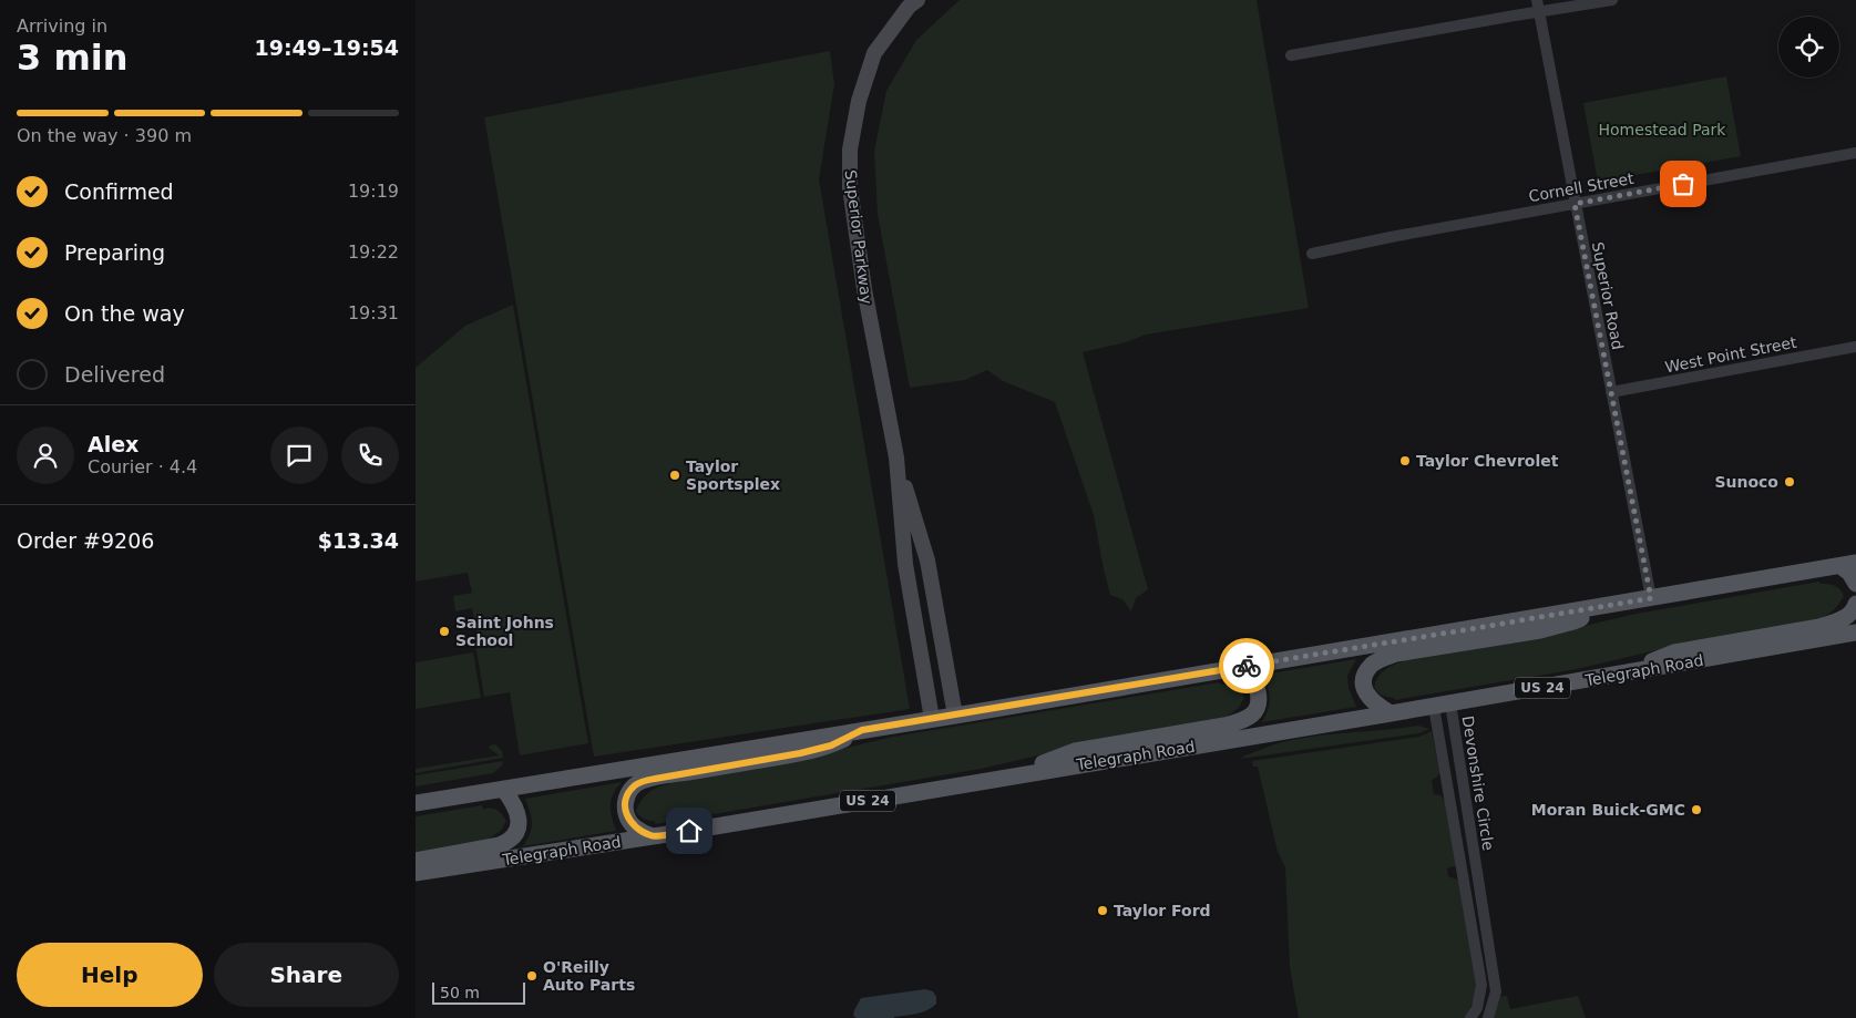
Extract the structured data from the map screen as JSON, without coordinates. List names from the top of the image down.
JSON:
{
  "streets": {
    "main road": ["Superior Parkway", "Telegraph Road", "US 24"],
    "street": [
      "Cornell Street",
      "Superior Road",
      "West Point Street",
      "Devonshire Circle"
    ]
  },
  "crossings": [
    ["Cornell Street", "Superior Road"],
    ["Superior Road", "West Point Street"],
    ["Telegraph Road", "Devonshire Circle"]
  ],
  "parks": ["Homestead Park"],
  "places": [
    "Taylor Chevrolet",
    "Taylor Sportsplex",
    "Sunoco",
    "Saint Johns School",
    "Moran Buick-GMC",
    "Taylor Ford",
    "O'Reilly Auto Parts"
  ],
  "scale_bar": "50 m",
  "page": {
    "heading": ["3 min", "Arriving in", "19:49–19:54"],
    "panel": [
      "Alex",
      "Courier · 4.4",
      "Order #9206",
      "$13.34"
    ],
    "bar": "On the way · 390 m",
    "list": [
      ["Confirmed", "19:19"],
      ["Preparing", "19:22"],
      ["On the way", "19:31"],
      "Delivered"
    ],
    "buttons": ["Help", "Share"],
    "scale": "50 m"
  }
}
